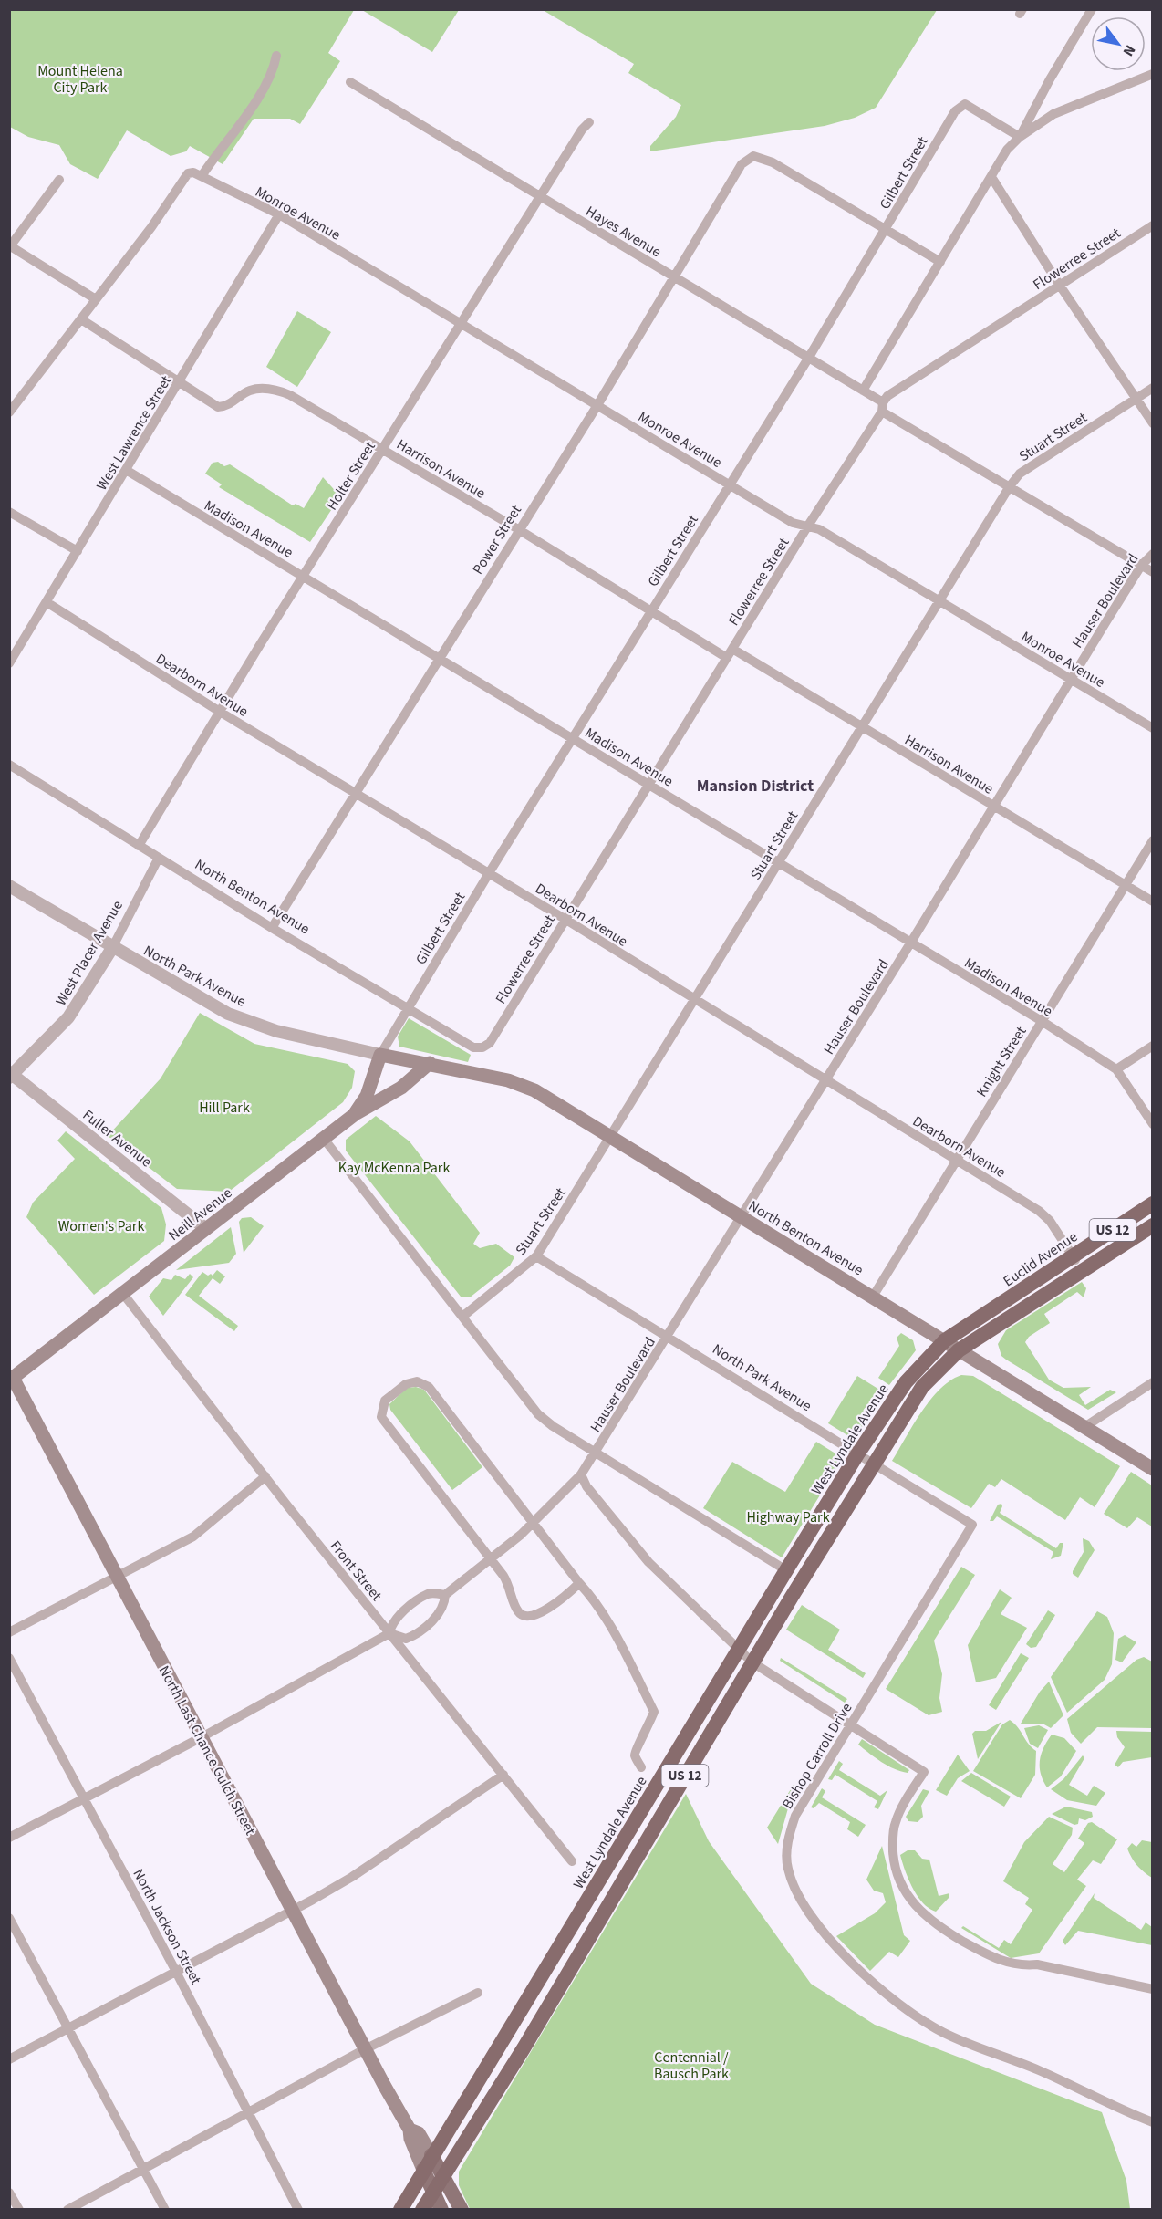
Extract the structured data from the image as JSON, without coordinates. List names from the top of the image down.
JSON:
{
  "streets": {
    "highway": ["US 12", "Euclid Avenue", "West Lyndale Avenue"],
    "main road": [
      "North Benton Avenue",
      "North Park Avenue",
      "Neill Avenue",
      "North Last Chance Gulch Street"
    ],
    "street": [
      "Gilbert Street",
      "Monroe Avenue",
      "Hayes Avenue",
      "Flowerree Street",
      "West Lawrence Street",
      "Stuart Street",
      "Harrison Avenue",
      "Holter Street",
      "Madison Avenue",
      "Power Street",
      "Hauser Boulevard",
      "Dearborn Avenue",
      "West Placer Avenue",
      "Knight Street",
      "Fuller Avenue",
      "Front Street",
      "Bishop Carroll Drive",
      "North Jackson Street"
    ]
  },
  "crossings": [
    ["Gilbert Street", "Monroe Avenue"],
    ["Gilbert Street", "Hayes Avenue"],
    ["Gilbert Street", "Harrison Avenue"],
    ["Gilbert Street", "Madison Avenue"],
    ["Gilbert Street", "Power Street"],
    ["Gilbert Street", "Dearborn Avenue"],
    ["Gilbert Street", "North Benton Avenue"],
    ["Monroe Avenue", "Flowerree Street"],
    ["Monroe Avenue", "West Lawrence Street"],
    ["Monroe Avenue", "Stuart Street"],
    ["Monroe Avenue", "Holter Street"],
    ["Monroe Avenue", "Power Street"],
    ["Monroe Avenue", "Hauser Boulevard"],
    ["Hayes Avenue", "Flowerree Street"],
    ["Hayes Avenue", "Stuart Street"],
    ["Hayes Avenue", "Holter Street"],
    ["Hayes Avenue", "Power Street"],
    ["Hayes Avenue", "Hauser Boulevard"],
    ["Flowerree Street", "Harrison Avenue"],
    ["Flowerree Street", "Madison Avenue"],
    ["Flowerree Street", "Dearborn Avenue"],
    ["Flowerree Street", "North Benton Avenue"],
    ["West Lawrence Street", "Harrison Avenue"],
    ["West Lawrence Street", "Madison Avenue"],
    ["West Lawrence Street", "Dearborn Avenue"],
    ["Stuart Street", "Harrison Avenue"],
    ["Stuart Street", "Madison Avenue"],
    ["Stuart Street", "Dearborn Avenue"],
    ["Stuart Street", "North Benton Avenue"],
    ["Stuart Street", "North Park Avenue"],
    ["Harrison Avenue", "Holter Street"],
    ["Harrison Avenue", "Power Street"],
    ["Harrison Avenue", "Hauser Boulevard"],
    ["Harrison Avenue", "Knight Street"],
    ["Holter Street", "Madison Avenue"],
    ["Holter Street", "Dearborn Avenue"],
    ["Holter Street", "North Benton Avenue"],
    ["Madison Avenue", "Power Street"],
    ["Madison Avenue", "Hauser Boulevard"],
    ["Madison Avenue", "Knight Street"],
    ["Power Street", "Dearborn Avenue"],
    ["Power Street", "North Benton Avenue"],
    ["Hauser Boulevard", "Dearborn Avenue"],
    ["Hauser Boulevard", "North Benton Avenue"],
    ["Hauser Boulevard", "North Park Avenue"],
    ["Dearborn Avenue", "Knight Street"],
    ["Dearborn Avenue", "US 12"],
    ["Dearborn Avenue", "Euclid Avenue"],
    ["North Benton Avenue", "West Placer Avenue"],
    ["North Benton Avenue", "North Park Avenue"],
    ["North Benton Avenue", "Knight Street"],
    ["North Benton Avenue", "US 12"],
    ["North Benton Avenue", "Euclid Avenue"],
    ["North Benton Avenue", "West Lyndale Avenue"],
    ["West Placer Avenue", "North Park Avenue"],
    ["West Placer Avenue", "Fuller Avenue"],
    ["North Park Avenue", "Neill Avenue"],
    ["North Park Avenue", "US 12"],
    ["North Park Avenue", "West Lyndale Avenue"],
    ["North Park Avenue", "Bishop Carroll Drive"],
    ["Fuller Avenue", "Neill Avenue"],
    ["Neill Avenue", "Front Street"],
    ["Neill Avenue", "North Last Chance Gulch Street"],
    ["US 12", "North Last Chance Gulch Street"],
    ["Euclid Avenue", "West Lyndale Avenue"],
    ["West Lyndale Avenue", "North Last Chance Gulch Street"]
  ],
  "districts": ["Mansion District"],
  "parks": [
    "Mount Helena City Park",
    "Hill Park",
    "Kay McKenna Park",
    "Women's Park",
    "Highway Park",
    "Centennial / Bausch Park"
  ],
  "north": "bottom right"
}
